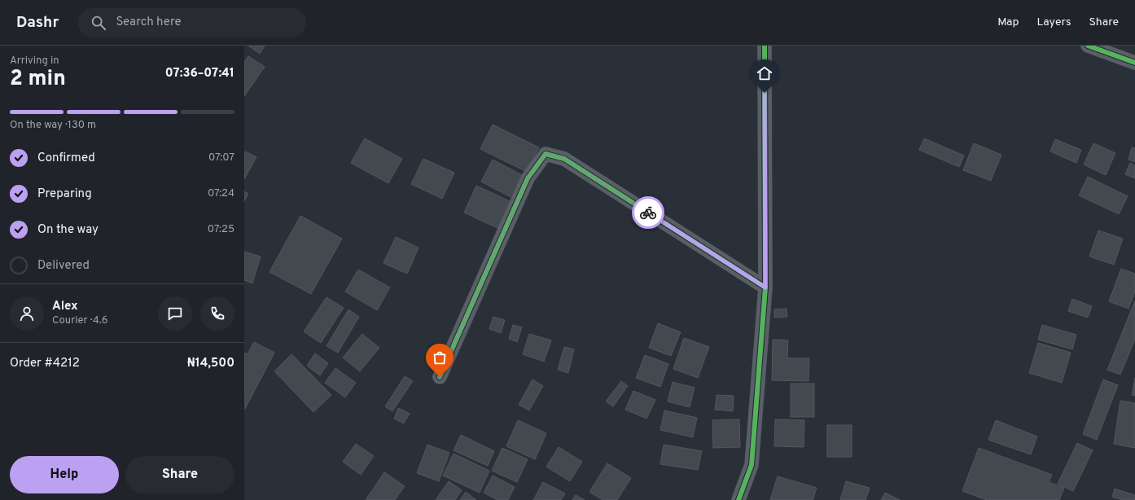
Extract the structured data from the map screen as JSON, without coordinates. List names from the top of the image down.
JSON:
{
  "page": {
    "header": "Dashr",
    "search": "Search here",
    "nav": ["Map", "Layers", "Share"],
    "heading": ["2 min", "Arriving in", "07:36–07:41"],
    "panel": [
      "Alex",
      "Courier · 4.6",
      "Order #4212",
      "₦14,500"
    ],
    "bar": "On the way · 130 m",
    "list": [
      ["Confirmed", "07:07"],
      ["Preparing", "07:24"],
      ["On the way", "07:25"],
      "Delivered"
    ],
    "buttons": ["Help", "Share"]
  }
}
